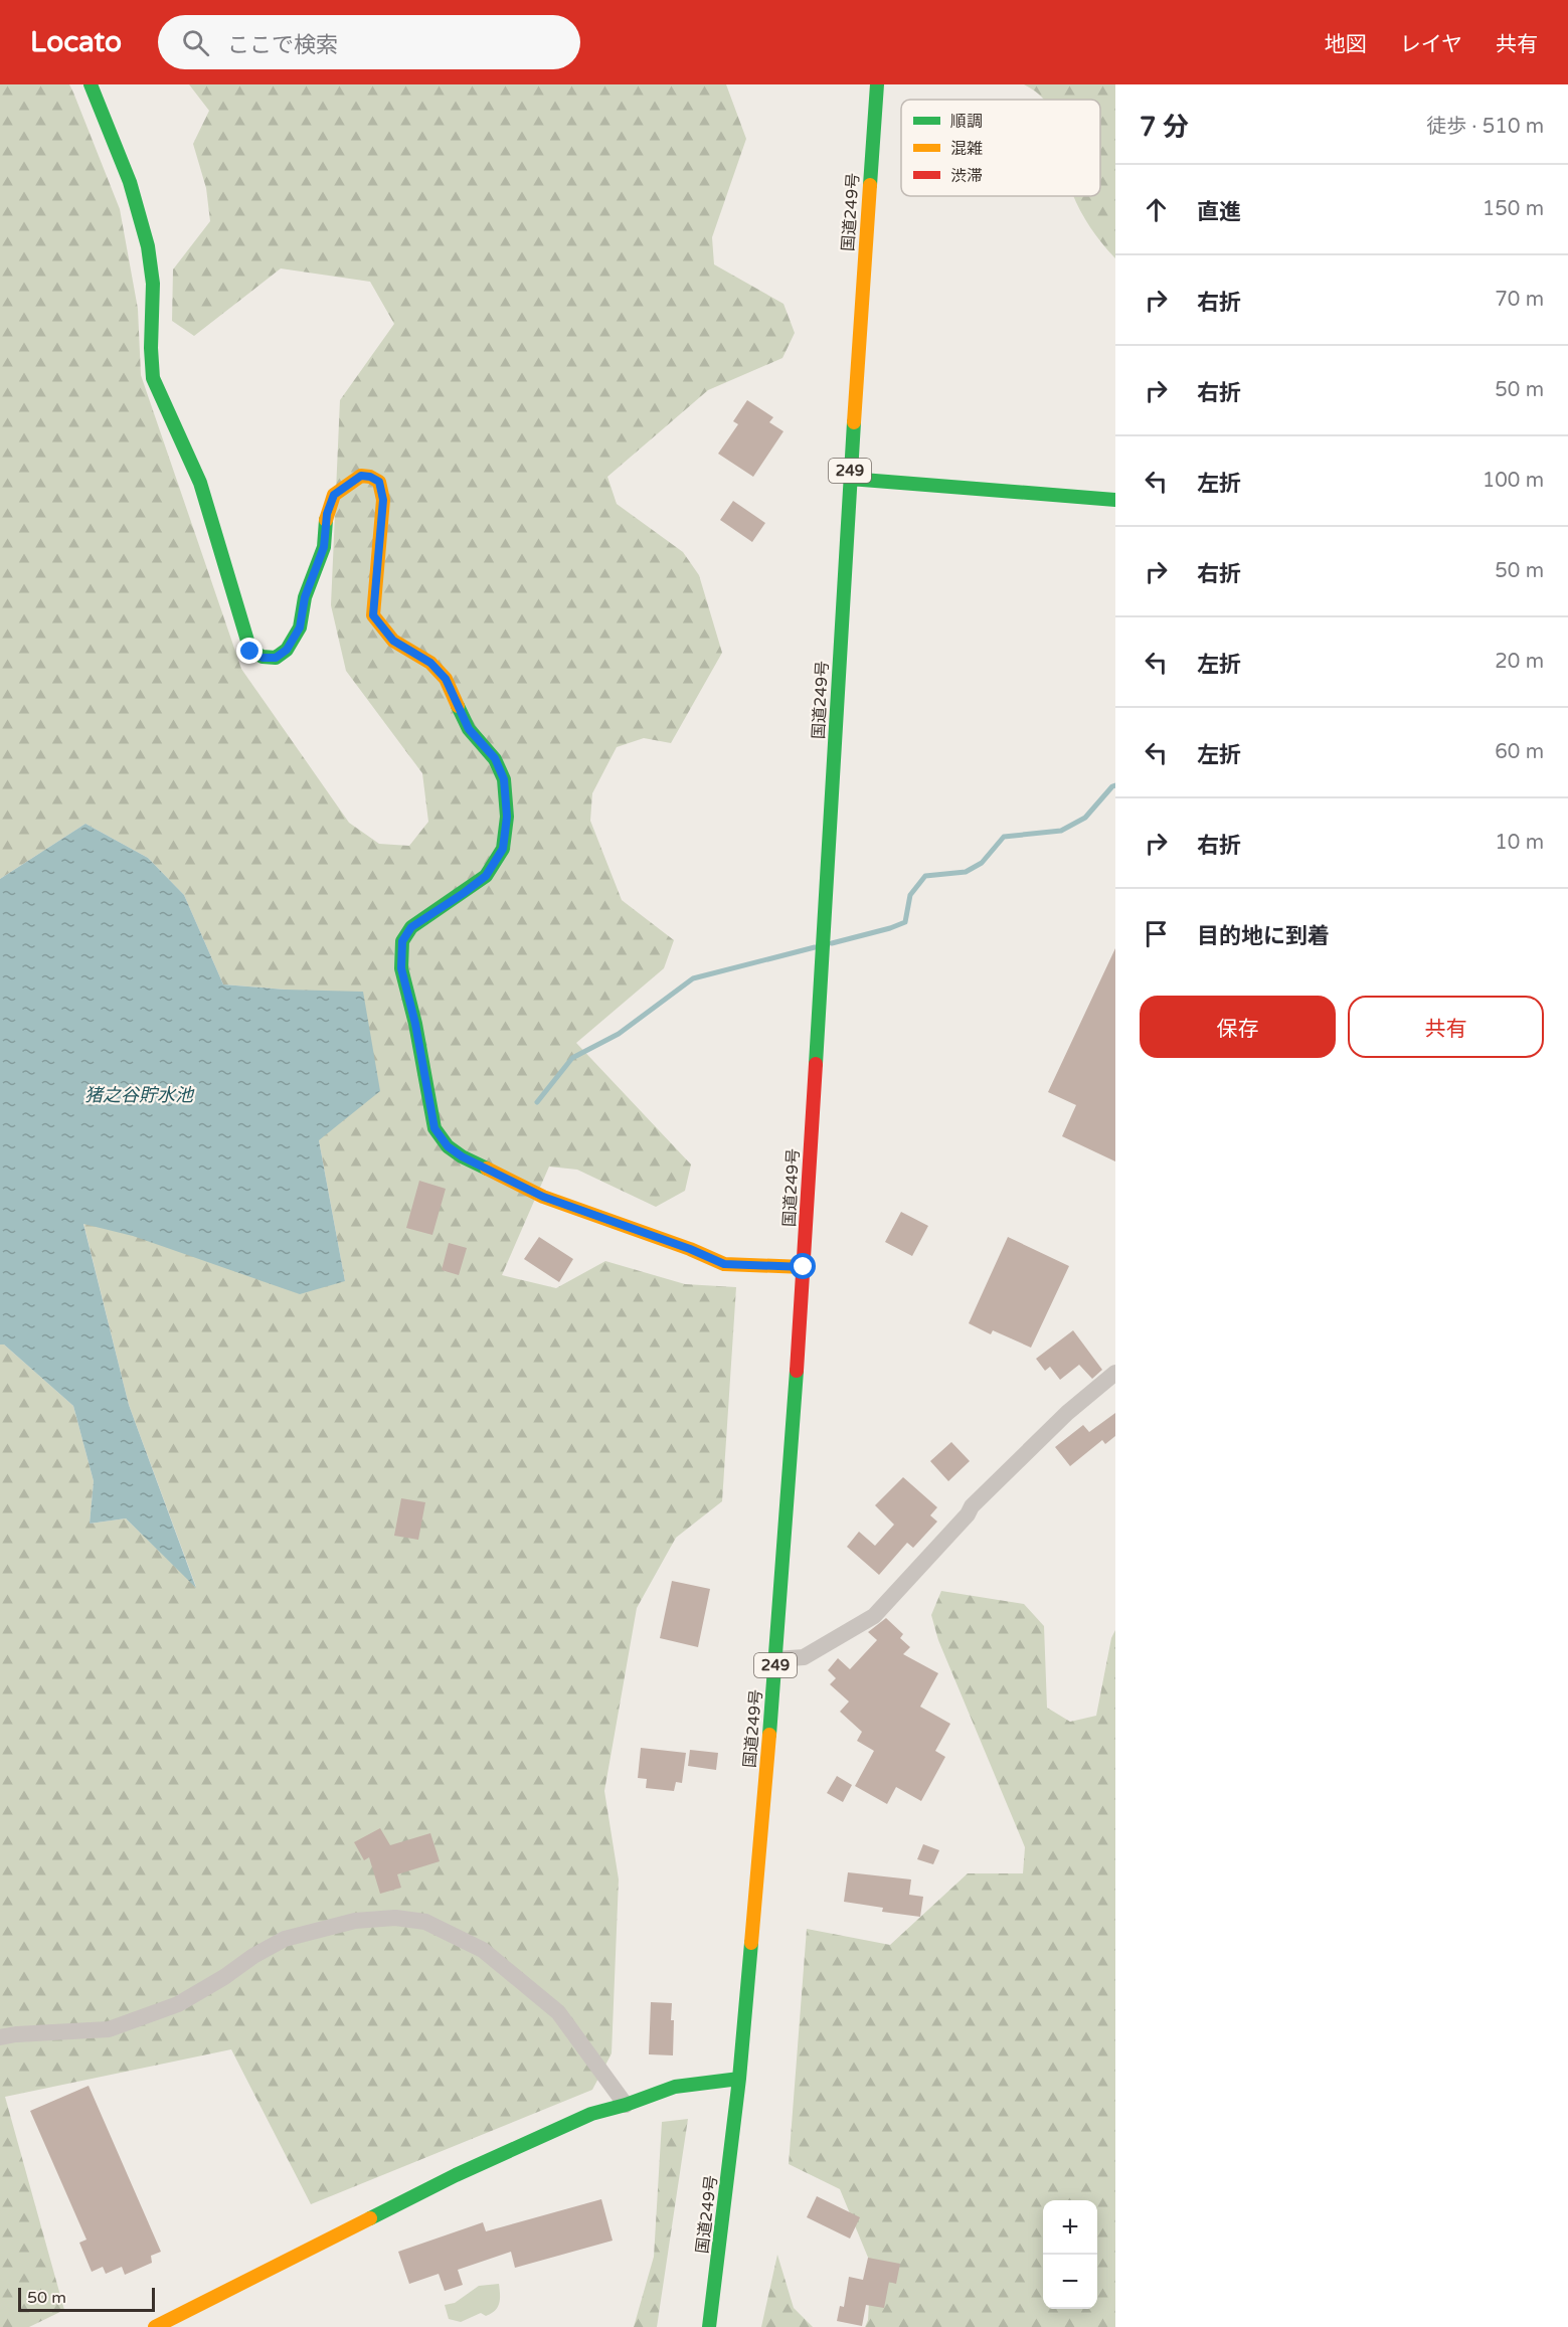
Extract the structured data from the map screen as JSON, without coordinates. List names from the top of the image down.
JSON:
{
  "streets": {
    "main road": ["国道249号", "249"]
  },
  "water": ["猪之谷貯水池"],
  "legend": ["順調", "混雑", "渋滞"],
  "scale_bar": "50 m",
  "page": {
    "header": "Locato",
    "search": "ここで検索",
    "nav": ["地図", "レイヤ", "共有"],
    "heading": ["7 分", "徒歩 · 510 m"],
    "list": [
      ["直進", "150 m"],
      ["右折", "70 m"],
      ["右折", "50 m"],
      ["左折", "100 m"],
      ["右折", "50 m"],
      ["左折", "20 m"],
      ["左折", "60 m"],
      ["右折", "10 m"],
      "目的地に到着"
    ],
    "buttons": ["保存", "共有"],
    "map_buttons": ["+", "−"],
    "scale": "50 m"
  }
}
